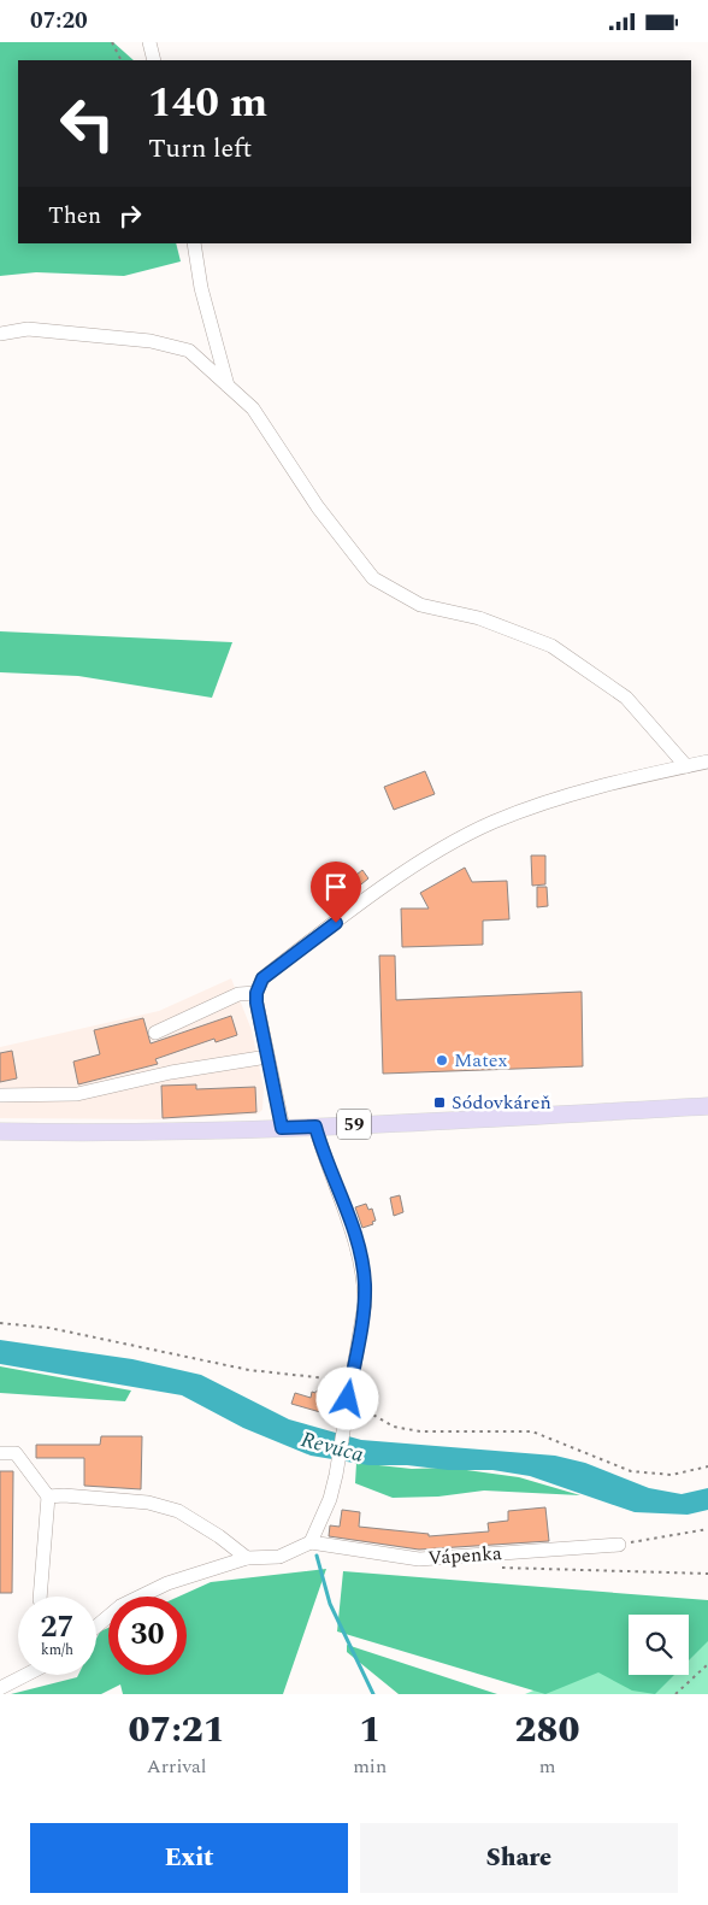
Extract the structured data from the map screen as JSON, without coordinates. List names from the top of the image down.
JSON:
{
  "streets": {
    "main road": ["59"],
    "street": ["Vápenka"]
  },
  "water": ["Revúca"],
  "places": {
    "other": ["Matex"],
    "transit": ["Sódovkáreň"]
  },
  "page": {
    "status": "07:20",
    "turn": ["140 m", "Turn left"],
    "then": "Then",
    "speed": "27 km/h",
    "limit": "30",
    "eta": [
      "07:21",
      "Arrival",
      "1",
      "min",
      "280",
      "m"
    ],
    "buttons": ["Exit", "Share"]
  }
}
